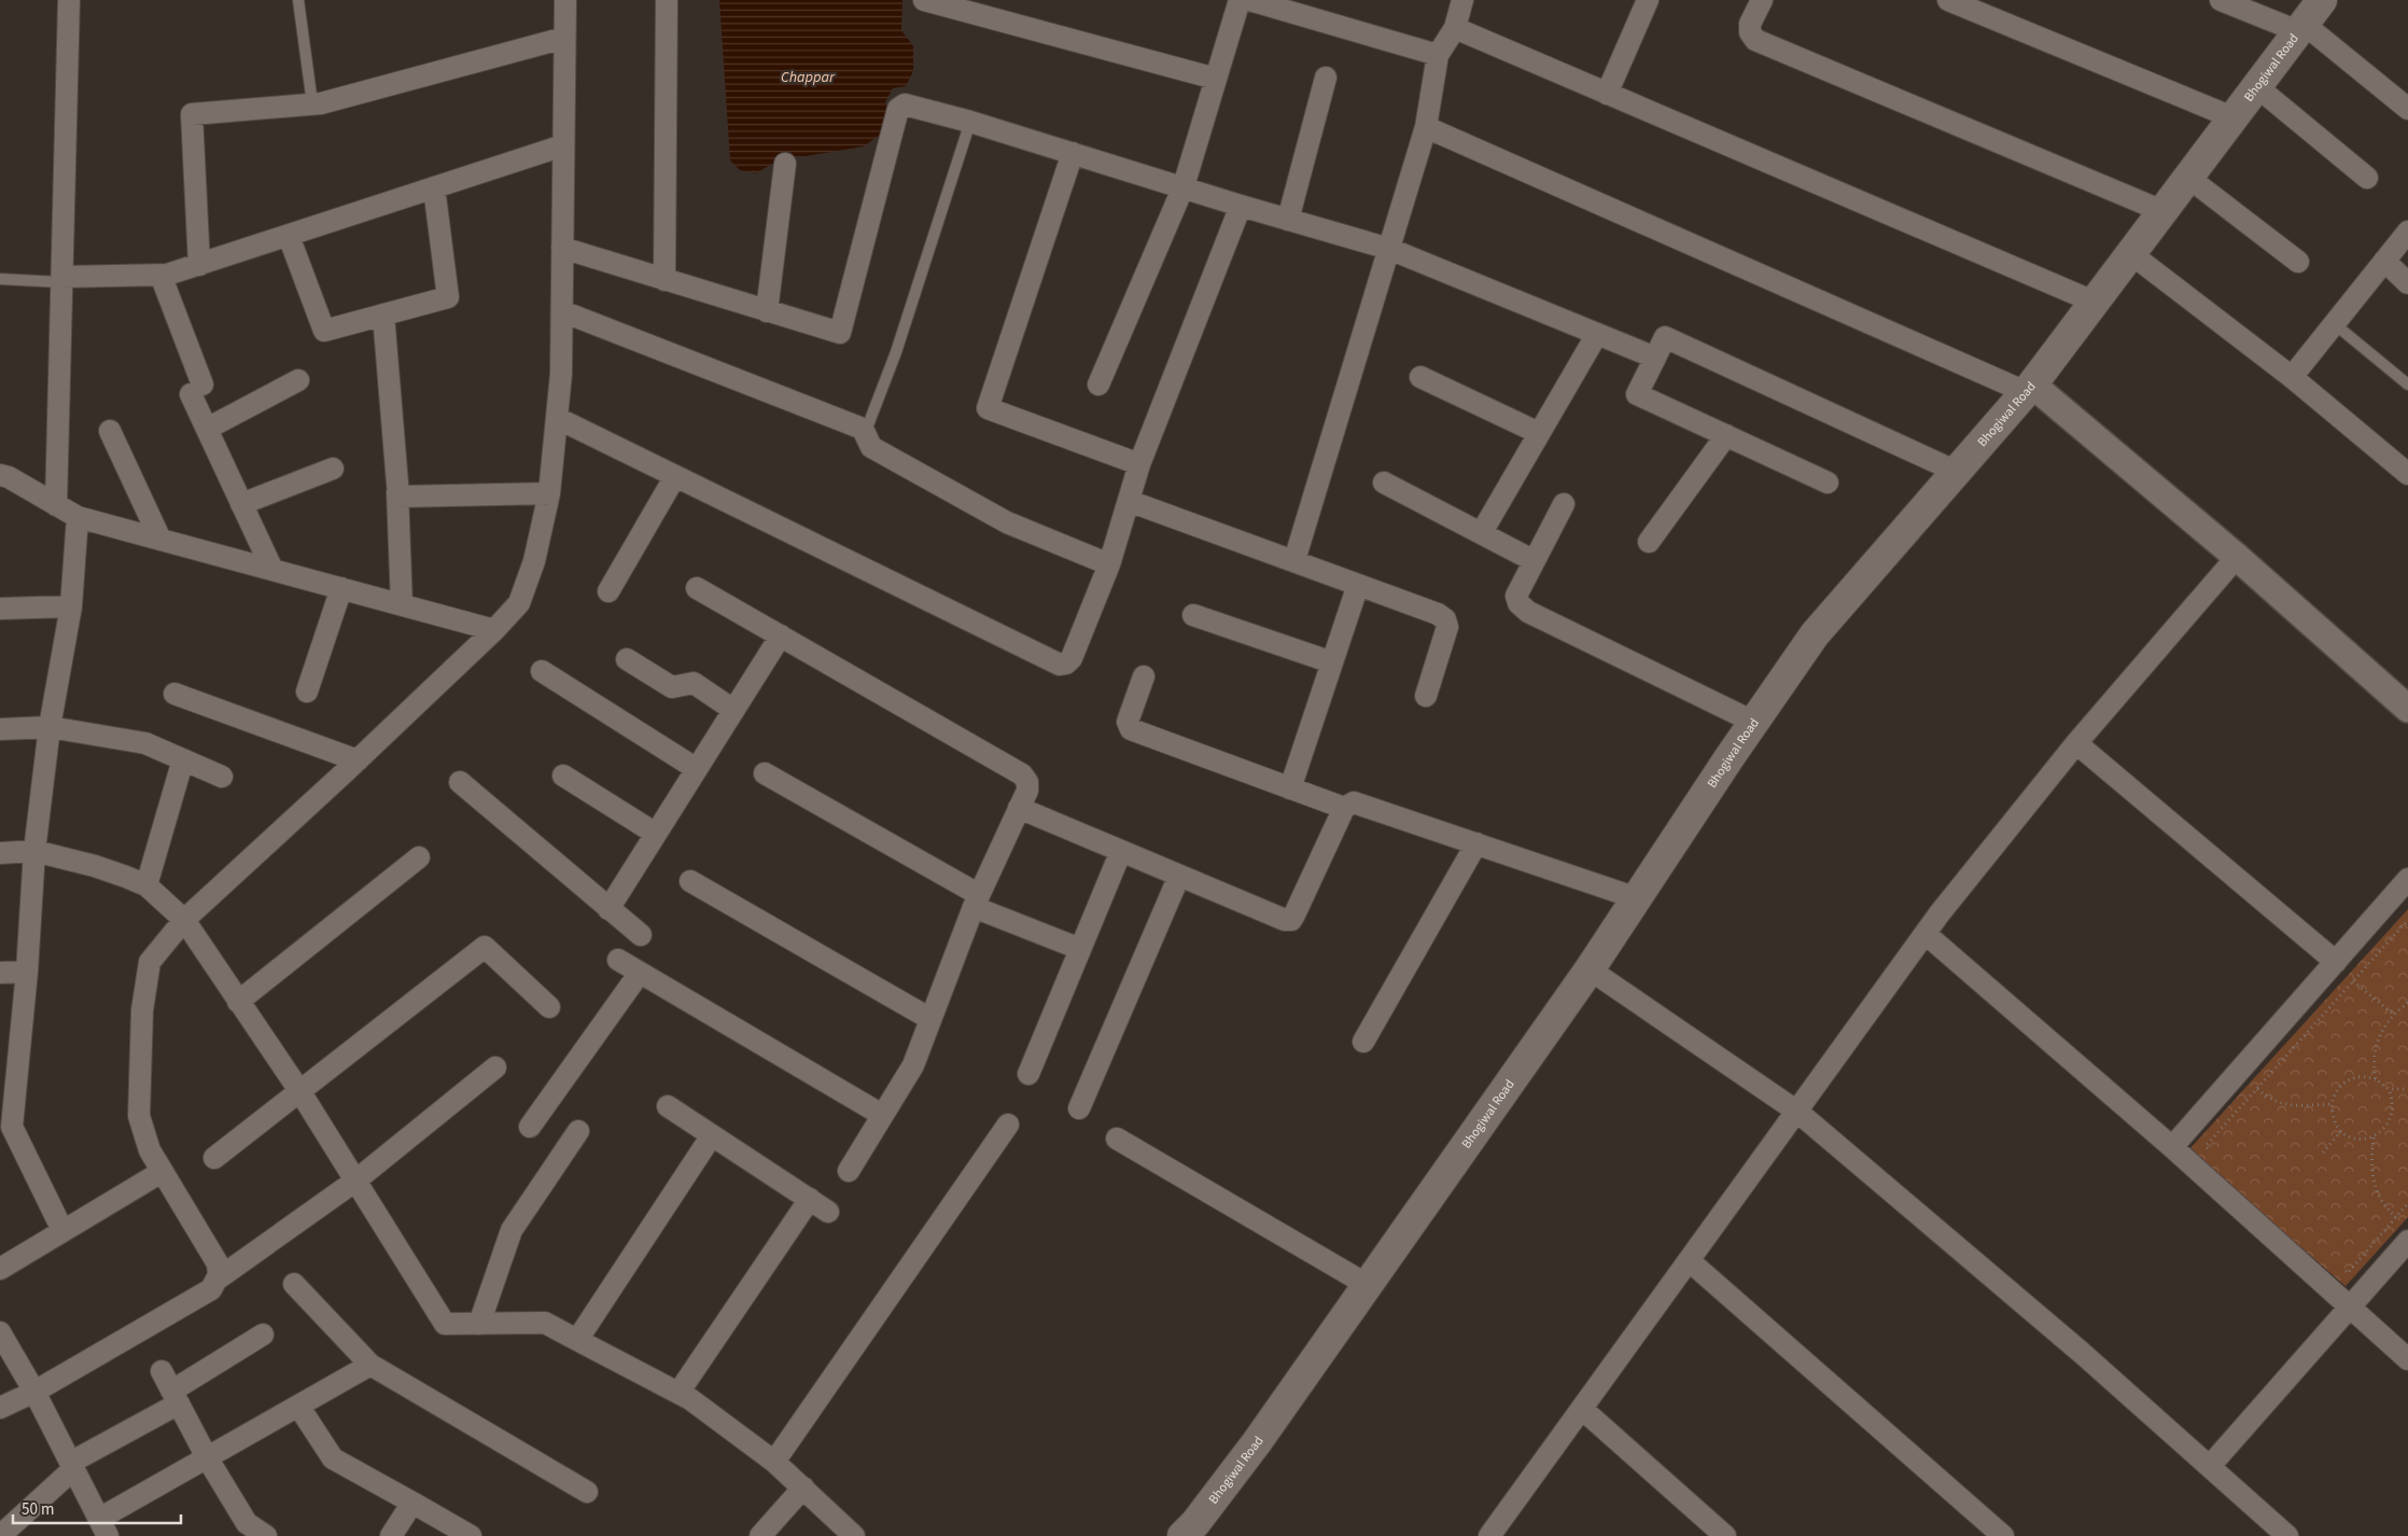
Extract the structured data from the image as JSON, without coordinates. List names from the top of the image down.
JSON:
{
  "streets": {
    "main road": ["Bhogiwal Road"]
  },
  "water": ["Chappar"],
  "scale_bar": "50 m"
}
